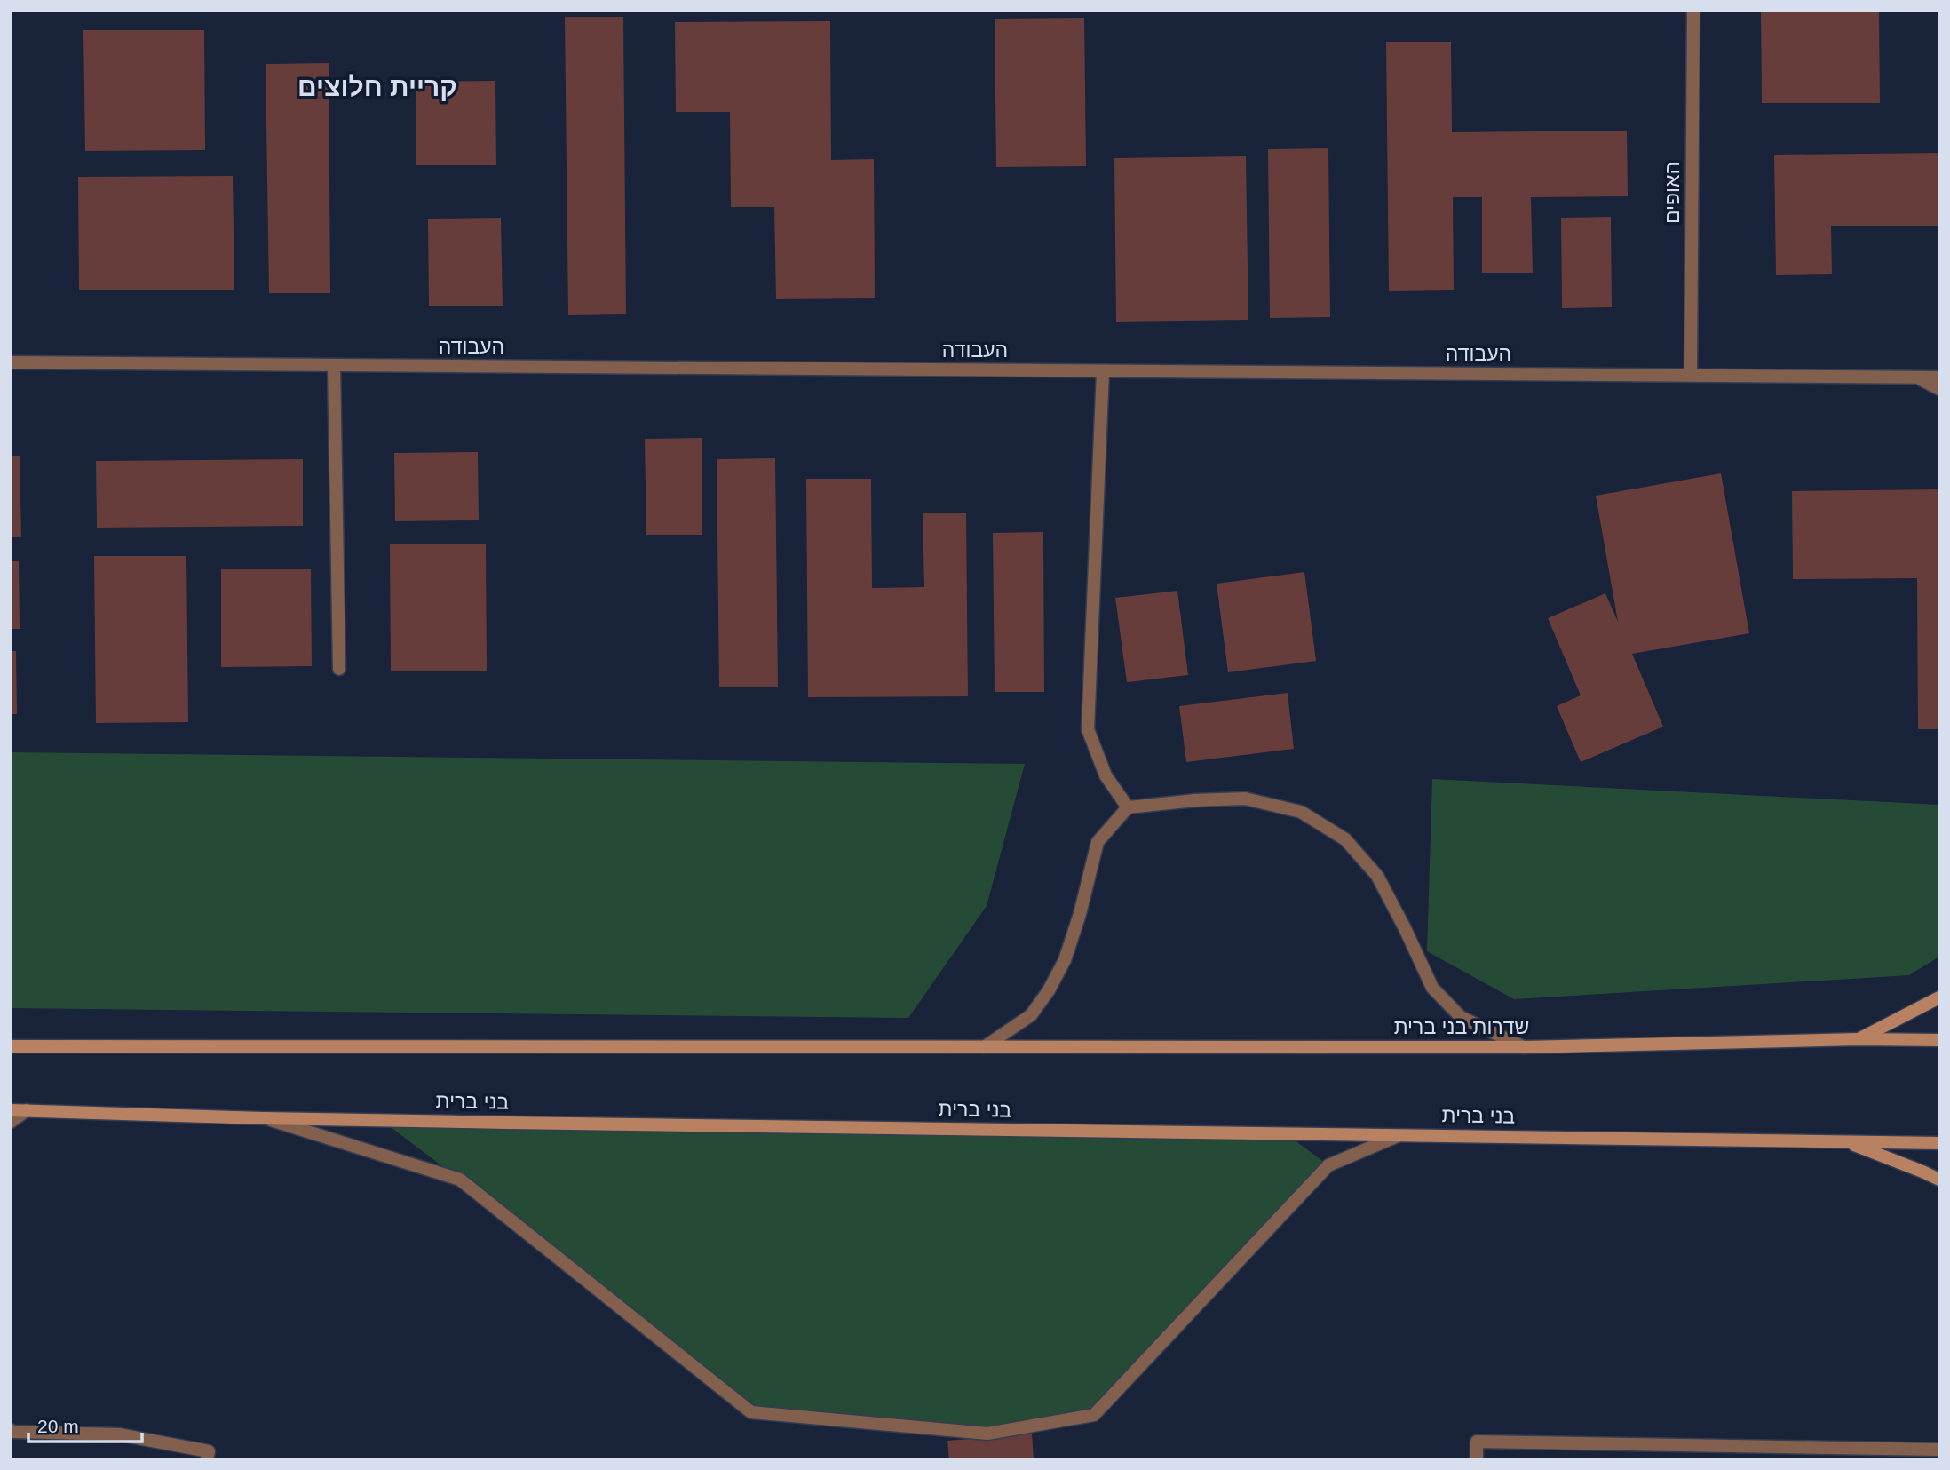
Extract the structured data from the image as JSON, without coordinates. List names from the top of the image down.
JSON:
{
  "streets": {
    "main road": ["שדרות בני ברית", "בני ברית"],
    "street": ["האופים", "העבודה"]
  },
  "crossings": [
    ["האופים", "העבודה"]
  ],
  "districts": ["קריית חלוצים"],
  "scale_bar": "20 m"
}
